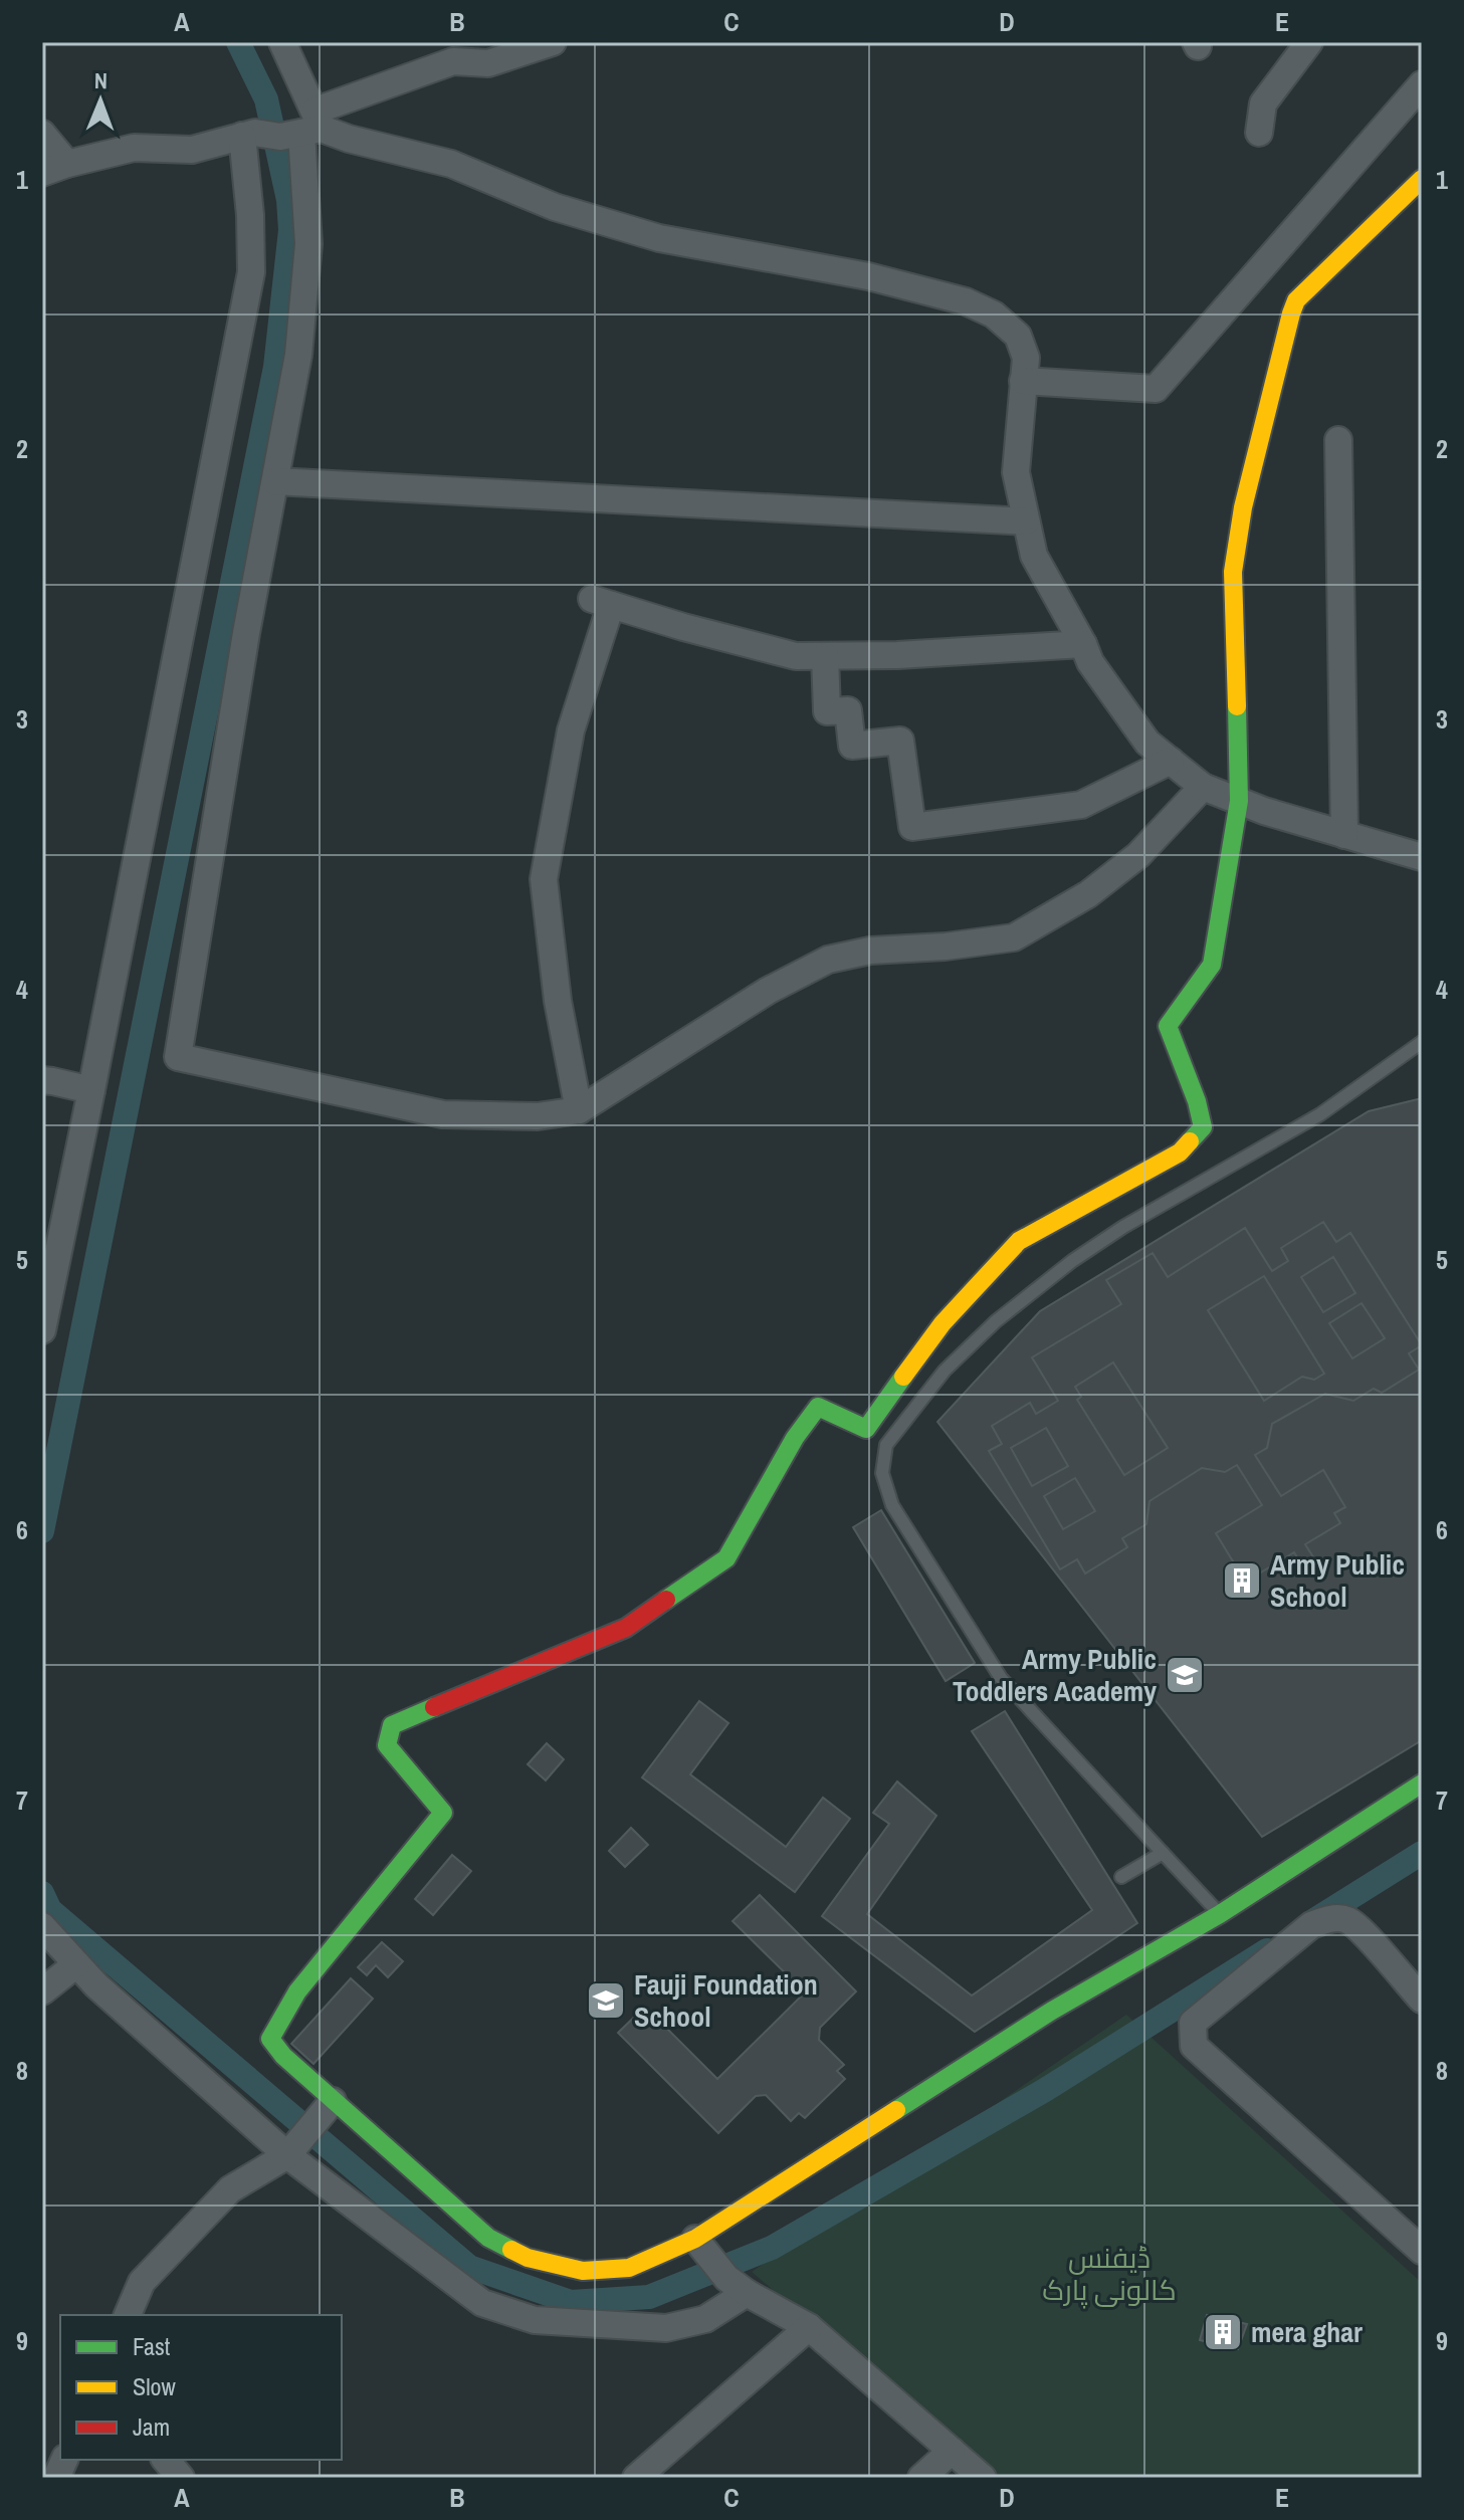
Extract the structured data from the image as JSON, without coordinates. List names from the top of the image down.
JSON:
{
  "parks": ["ڈیفنس کالونی پارک"],
  "places": {
    "building": ["Army Public School", "mera ghar"],
    "school or university": ["Army Public Toddlers Academy", "Fauji Foundation School"]
  },
  "legend": ["Fast", "Slow", "Jam"],
  "north": "top",
  "grid": {
    "columns": [
      "A",
      "B",
      "C",
      "D",
      "E"
    ],
    "rows": [
      "1",
      "2",
      "3",
      "4",
      "5",
      "6",
      "7",
      "8",
      "9"
    ]
  }
}
